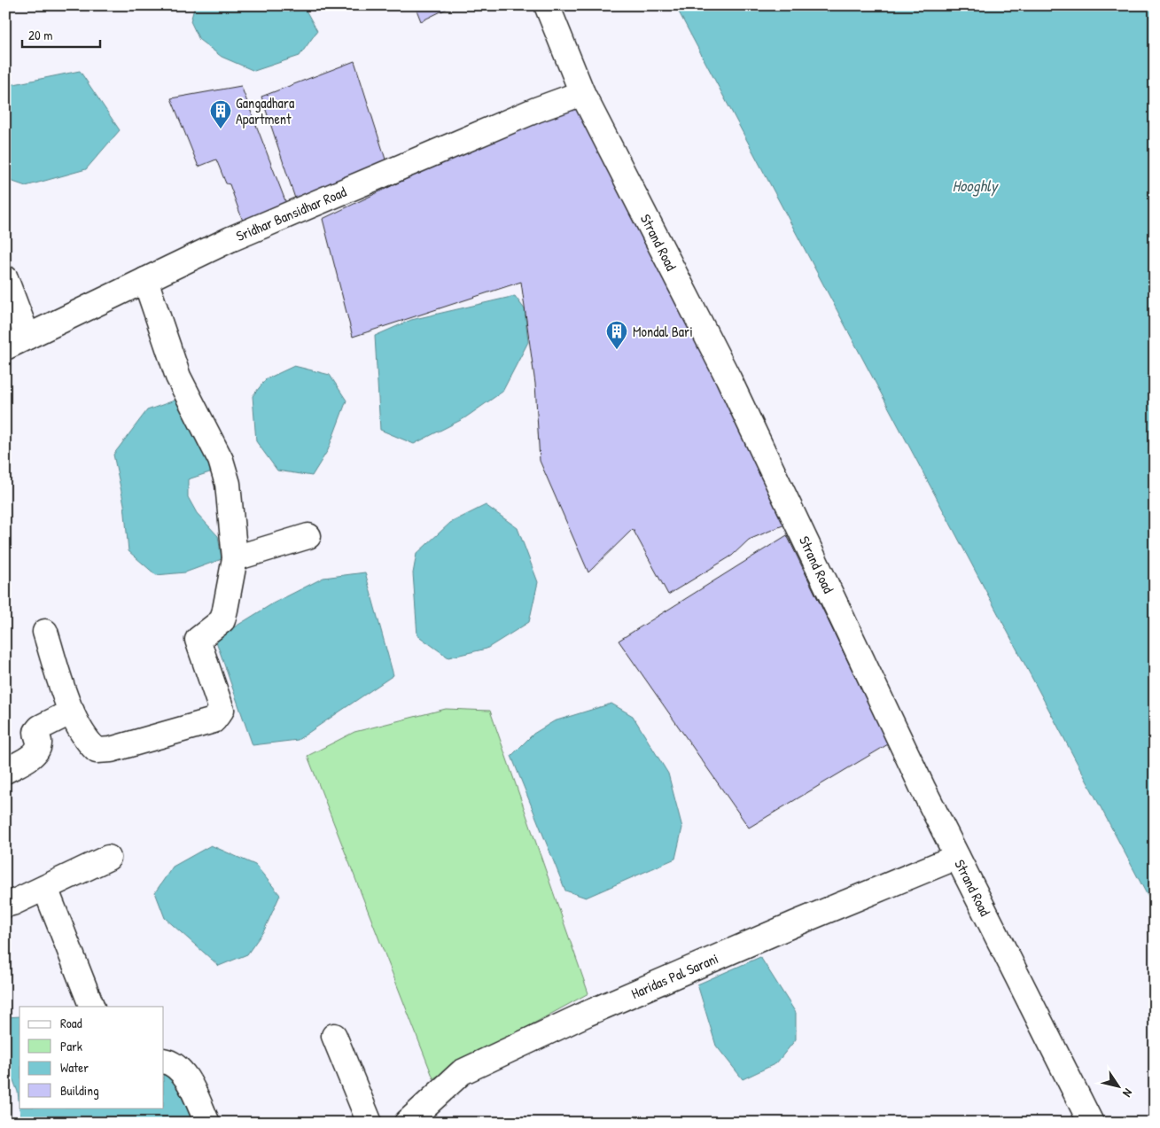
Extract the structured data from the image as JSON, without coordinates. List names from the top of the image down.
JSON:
{
  "streets": {
    "street": ["Sridhar Bansidhar Road", "Strand Road", "Haridas Pal Sarani"]
  },
  "crossings": [
    ["Sridhar Bansidhar Road", "Strand Road"],
    ["Strand Road", "Haridas Pal Sarani"]
  ],
  "water": ["Hooghly"],
  "places": {
    "building": ["Gangadhara Apartment", "Mondal Bari"]
  },
  "legend": [
    "Road",
    "Park",
    "Water",
    "Building"
  ],
  "scale_bar": "20 m",
  "north": "bottom right"
}
